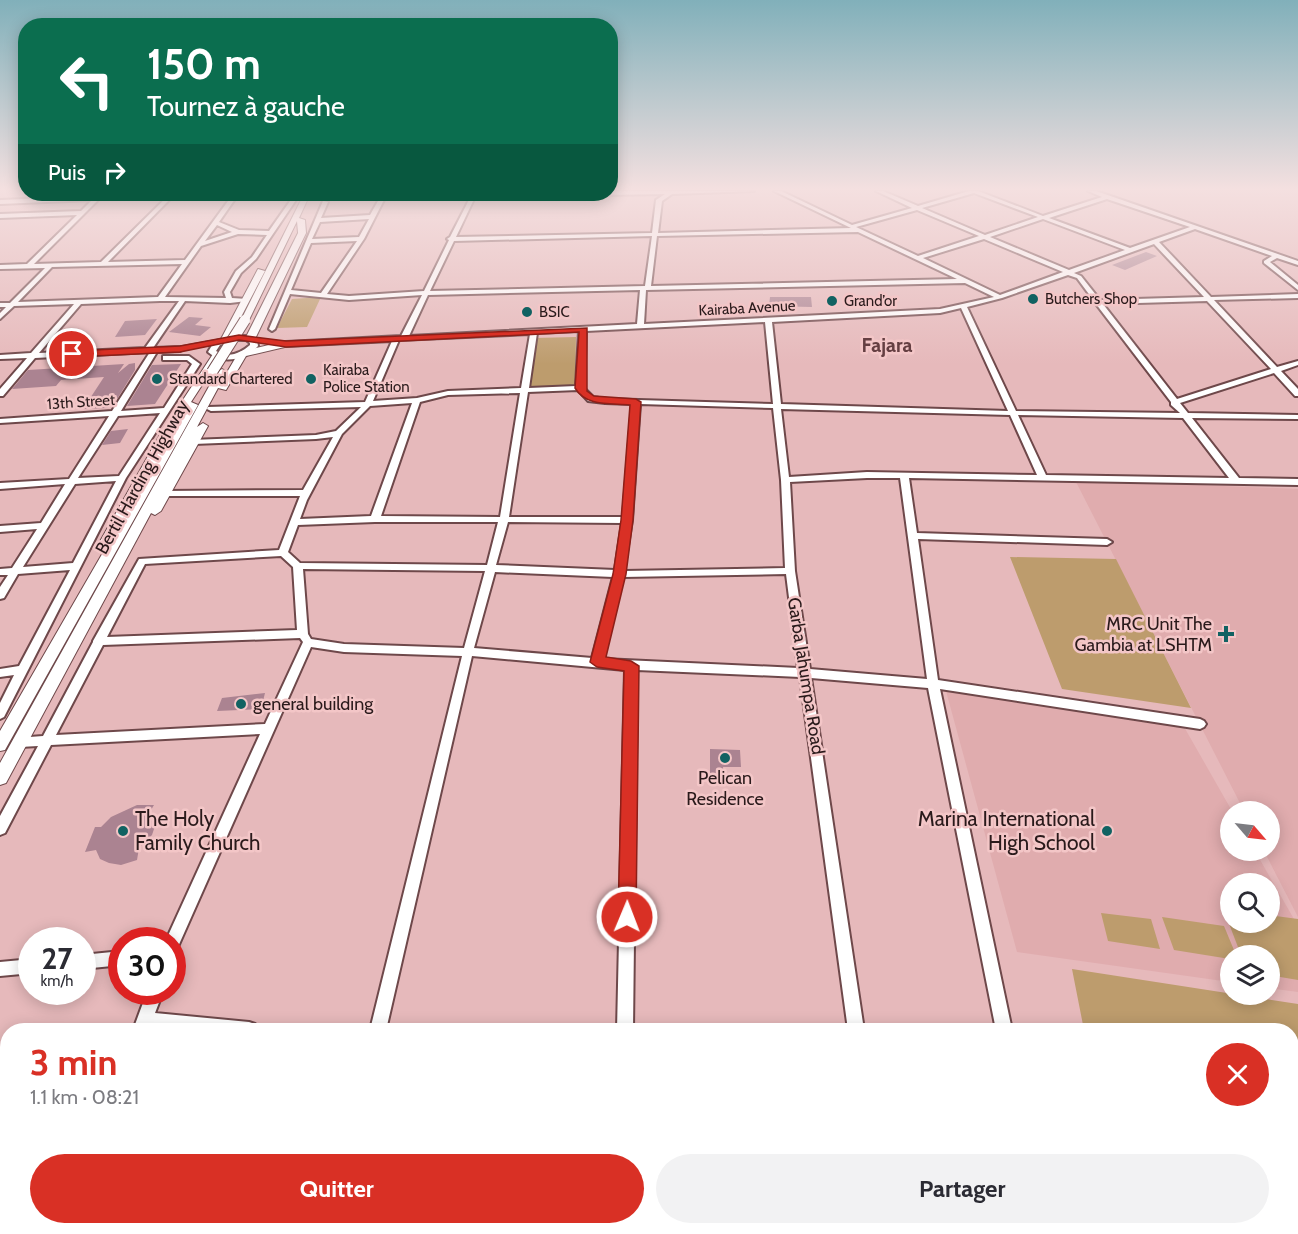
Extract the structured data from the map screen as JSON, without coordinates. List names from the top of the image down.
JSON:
{
  "streets": {
    "main road": ["Bertil Harding Highway"],
    "street": ["Kairaba Avenue", "13th Street", "Garba Jahumpa Road"]
  },
  "crossings": [
    ["Kairaba Avenue", "Garba Jahumpa Road"]
  ],
  "districts": ["Fajara"],
  "places": {
    "other": [
      "Butchers Shop",
      "Grand’or",
      "BSIC",
      "Standard Chartered",
      "Kairaba Police Station",
      "general building",
      "Pelican Residence",
      "The Holy Family Church",
      "Marina International High School"
    ],
    "health": ["MRC Unit The Gambia at LSHTM"]
  },
  "north": "bottom right",
  "page": {
    "turn": ["150 m", "Tournez à gauche"],
    "then": "Puis",
    "speed": "27 km/h",
    "limit": "30",
    "heading": ["3 min", "1.1 km · 08:21"],
    "buttons": ["Quitter", "Partager"]
  }
}
